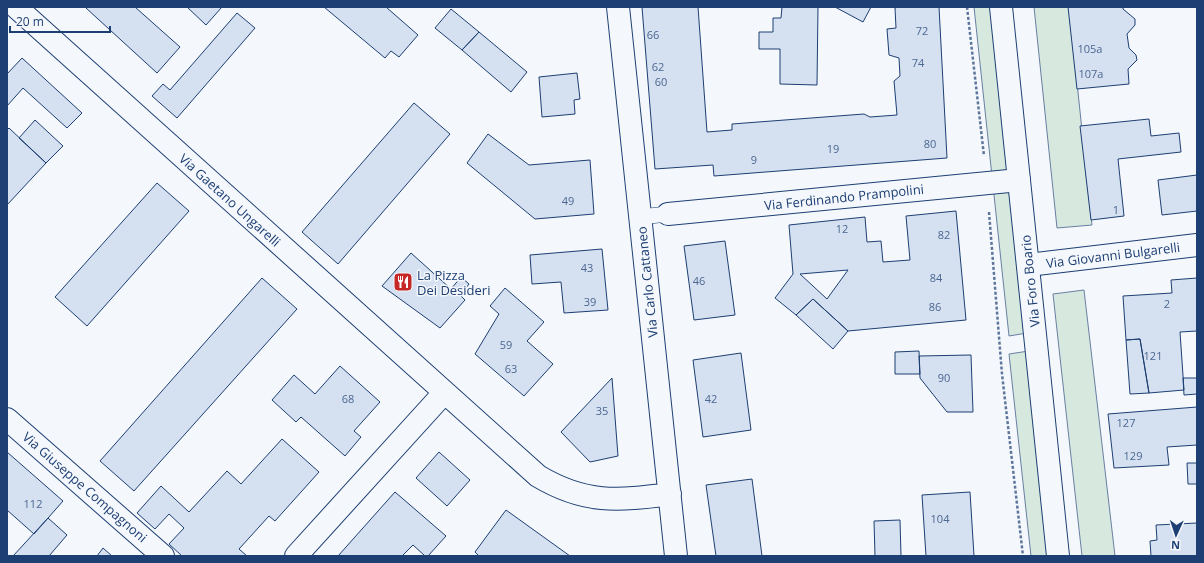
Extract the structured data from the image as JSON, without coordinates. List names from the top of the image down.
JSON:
{
  "streets": {
    "street": [
      "Via Ferdinando Prampolini",
      "Via Gaetano Ungarelli",
      "Via Giovanni Bulgarelli",
      "Via Foro Boario",
      "Via Carlo Cattaneo",
      "Via Giuseppe Compagnoni"
    ]
  },
  "crossings": [
    ["Via Ferdinando Prampolini", "Via Foro Boario"],
    ["Via Gaetano Ungarelli", "Via Carlo Cattaneo"],
    ["Via Giovanni Bulgarelli", "Via Foro Boario"]
  ],
  "places": {
    "restaurant": ["La Pizza Dei Desideri"]
  },
  "house_numbers": [
    "72",
    "66",
    "105a",
    "74",
    "62",
    "107a",
    "60",
    "80",
    "19",
    "9",
    "49",
    "1",
    "12",
    "82",
    "43",
    "84",
    "46",
    "39",
    "2",
    "86",
    "59",
    "121",
    "63",
    "90",
    "68",
    "42",
    "35",
    "127",
    "129",
    "112",
    "104"
  ],
  "scale_bar": "20 m",
  "north": "bottom"
}
